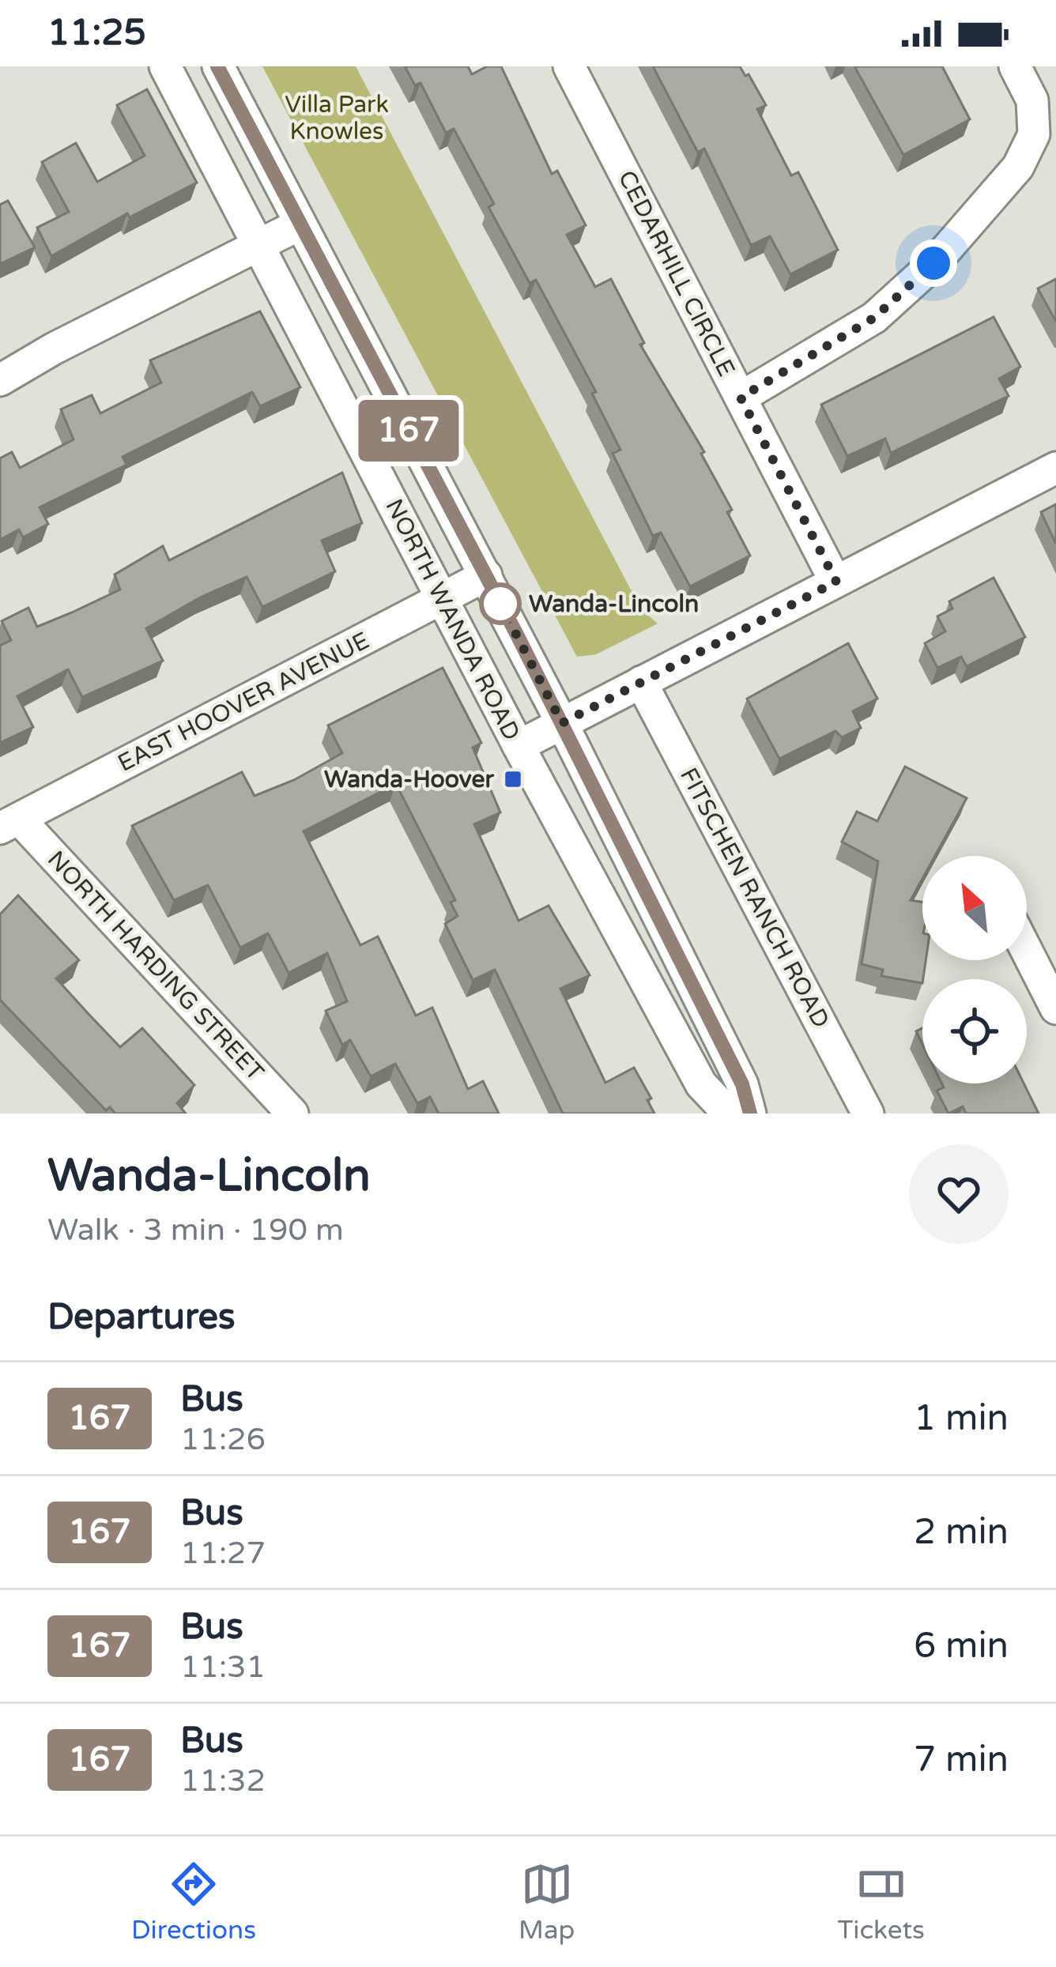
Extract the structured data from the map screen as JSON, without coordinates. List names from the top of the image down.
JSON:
{
  "streets": {
    "street": [
      "CEDARHILL CIRCLE",
      "NORTH WANDA ROAD",
      "EAST HOOVER AVENUE",
      "FITSCHEN RANCH ROAD",
      "NORTH HARDING STREET"
    ]
  },
  "crossings": [
    ["NORTH WANDA ROAD", "EAST HOOVER AVENUE"],
    ["EAST HOOVER AVENUE", "NORTH HARDING STREET"]
  ],
  "parks": ["Villa Park Knowles"],
  "places": {
    "other": ["Wanda-Lincoln"],
    "transit": ["Wanda-Hoover"]
  },
  "lines": ["bus line 167"],
  "north": "top left",
  "page": {
    "status": "11:25",
    "on_map": "167",
    "heading": [
      ["Wanda-Lincoln", "Walk · 3 min · 190 m"],
      "Departures"
    ],
    "list": [
      {
        "mark": "167",
        "name": "Bus",
        "note": "11:26",
        "value": "1 min"
      },
      {
        "mark": "167",
        "name": "Bus",
        "note": "11:27",
        "value": "2 min"
      },
      {
        "mark": "167",
        "name": "Bus",
        "note": "11:31",
        "value": "6 min"
      },
      {
        "mark": "167",
        "name": "Bus",
        "note": "11:32",
        "value": "7 min"
      }
    ],
    "tabs": ["Directions", "Map", "Tickets"]
  }
}
